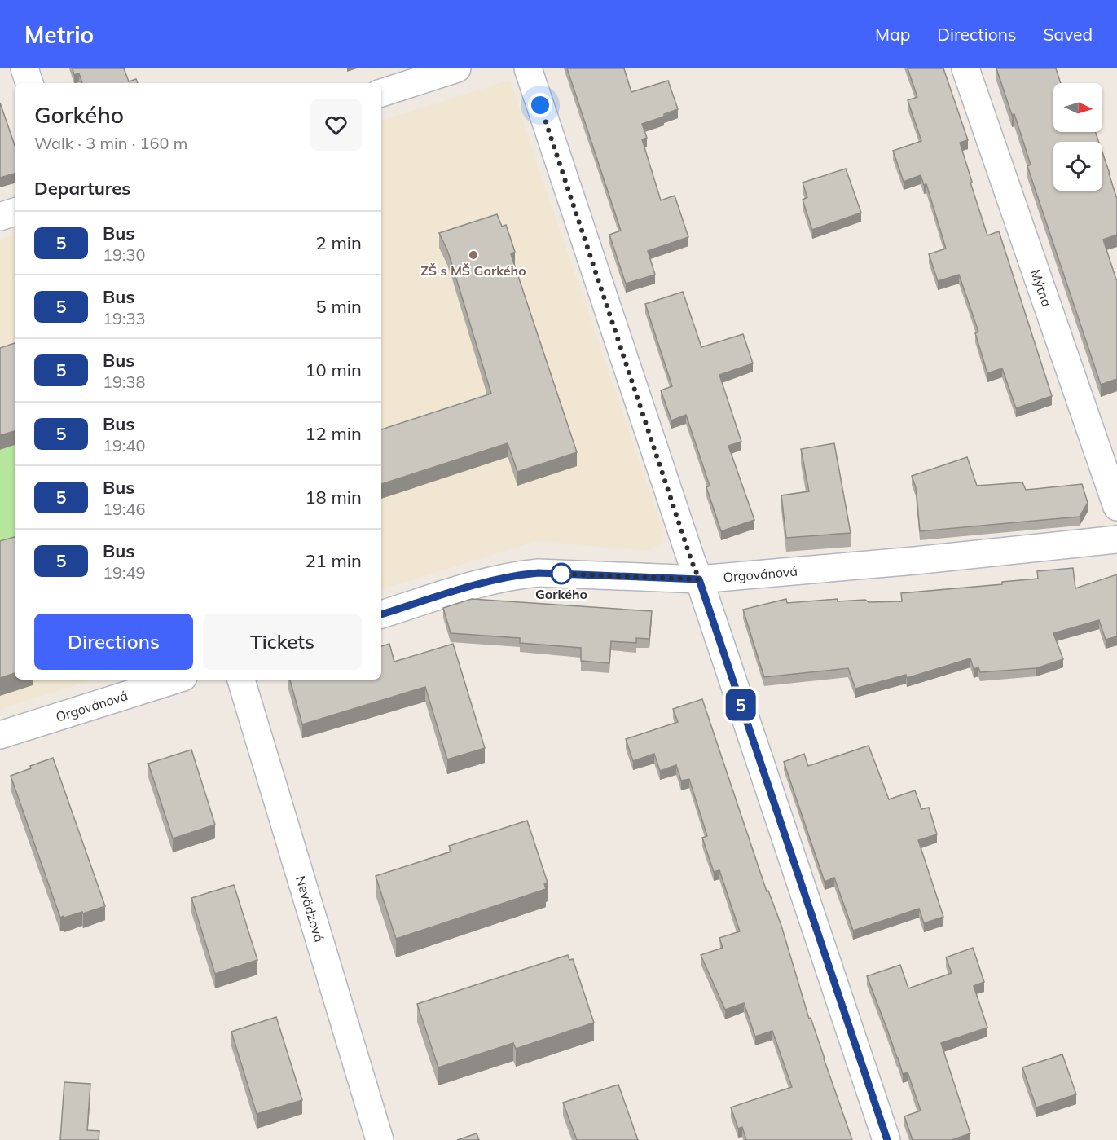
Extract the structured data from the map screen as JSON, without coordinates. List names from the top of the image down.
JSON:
{
  "streets": {
    "street": ["Mýtna", "Orgovánová", "Nevädzová"]
  },
  "places": ["ZŠ s MŠ Gorkého", "Gorkého"],
  "lines": ["bus line 5"],
  "north": "right",
  "page": {
    "header": "Metrio",
    "nav": ["Map", "Directions", "Saved"],
    "on_map": "5",
    "heading": [
      ["Gorkého", "Walk · 3 min · 160 m"],
      "Departures"
    ],
    "list": [
      {
        "mark": "5",
        "name": "Bus",
        "note": "19:30",
        "value": "2 min"
      },
      {
        "mark": "5",
        "name": "Bus",
        "note": "19:33",
        "value": "5 min"
      },
      {
        "mark": "5",
        "name": "Bus",
        "note": "19:38",
        "value": "10 min"
      },
      {
        "mark": "5",
        "name": "Bus",
        "note": "19:40",
        "value": "12 min"
      },
      {
        "mark": "5",
        "name": "Bus",
        "note": "19:46",
        "value": "18 min"
      },
      {
        "mark": "5",
        "name": "Bus",
        "note": "19:49",
        "value": "21 min"
      }
    ],
    "buttons": ["Directions", "Tickets"]
  }
}
